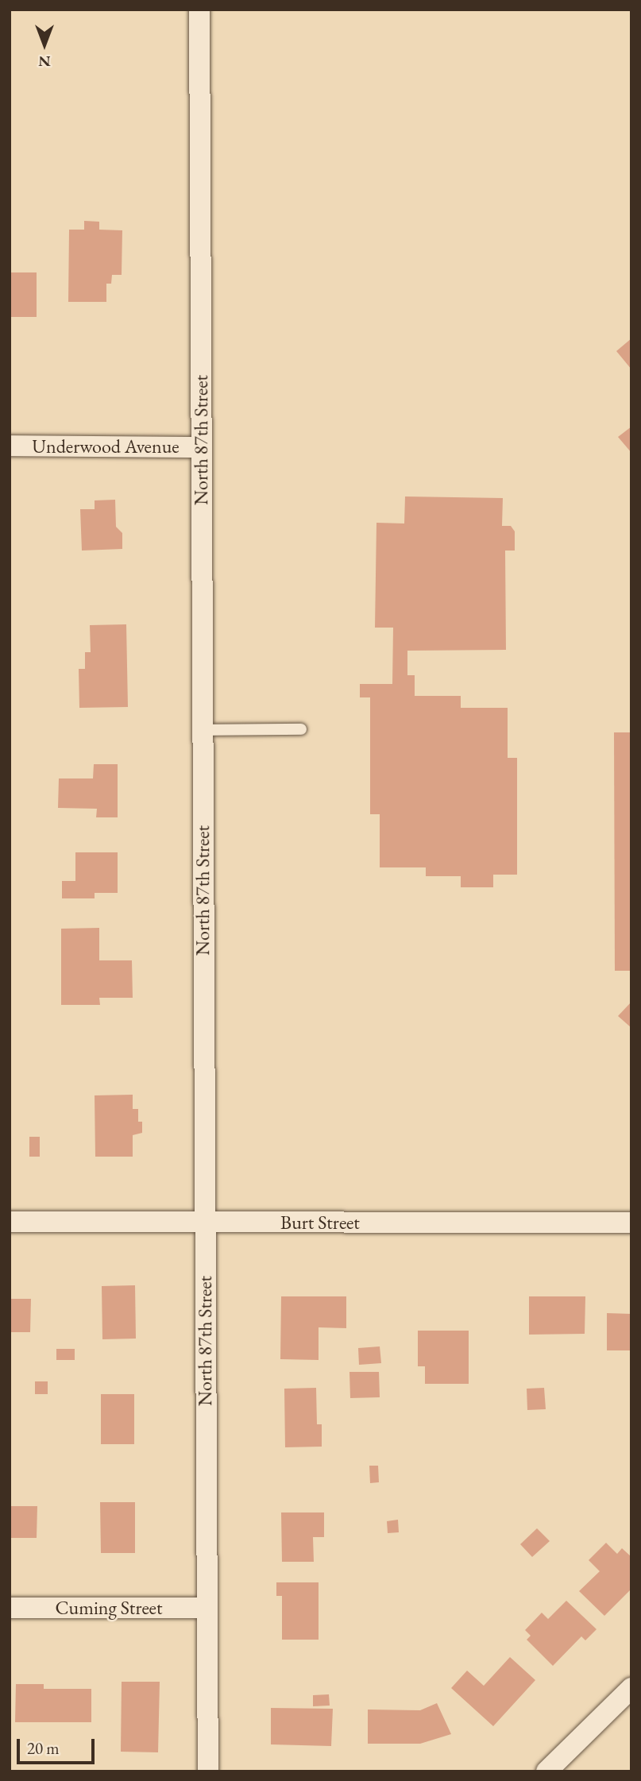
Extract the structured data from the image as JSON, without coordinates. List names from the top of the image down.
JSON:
{
  "streets": {
    "street": [
      "North 87th Street",
      "Underwood Avenue",
      "Burt Street",
      "Cuming Street"
    ]
  },
  "crossings": [
    ["North 87th Street", "Underwood Avenue"],
    ["North 87th Street", "Burt Street"],
    ["North 87th Street", "Cuming Street"]
  ],
  "scale_bar": "20 m",
  "north": "bottom"
}
